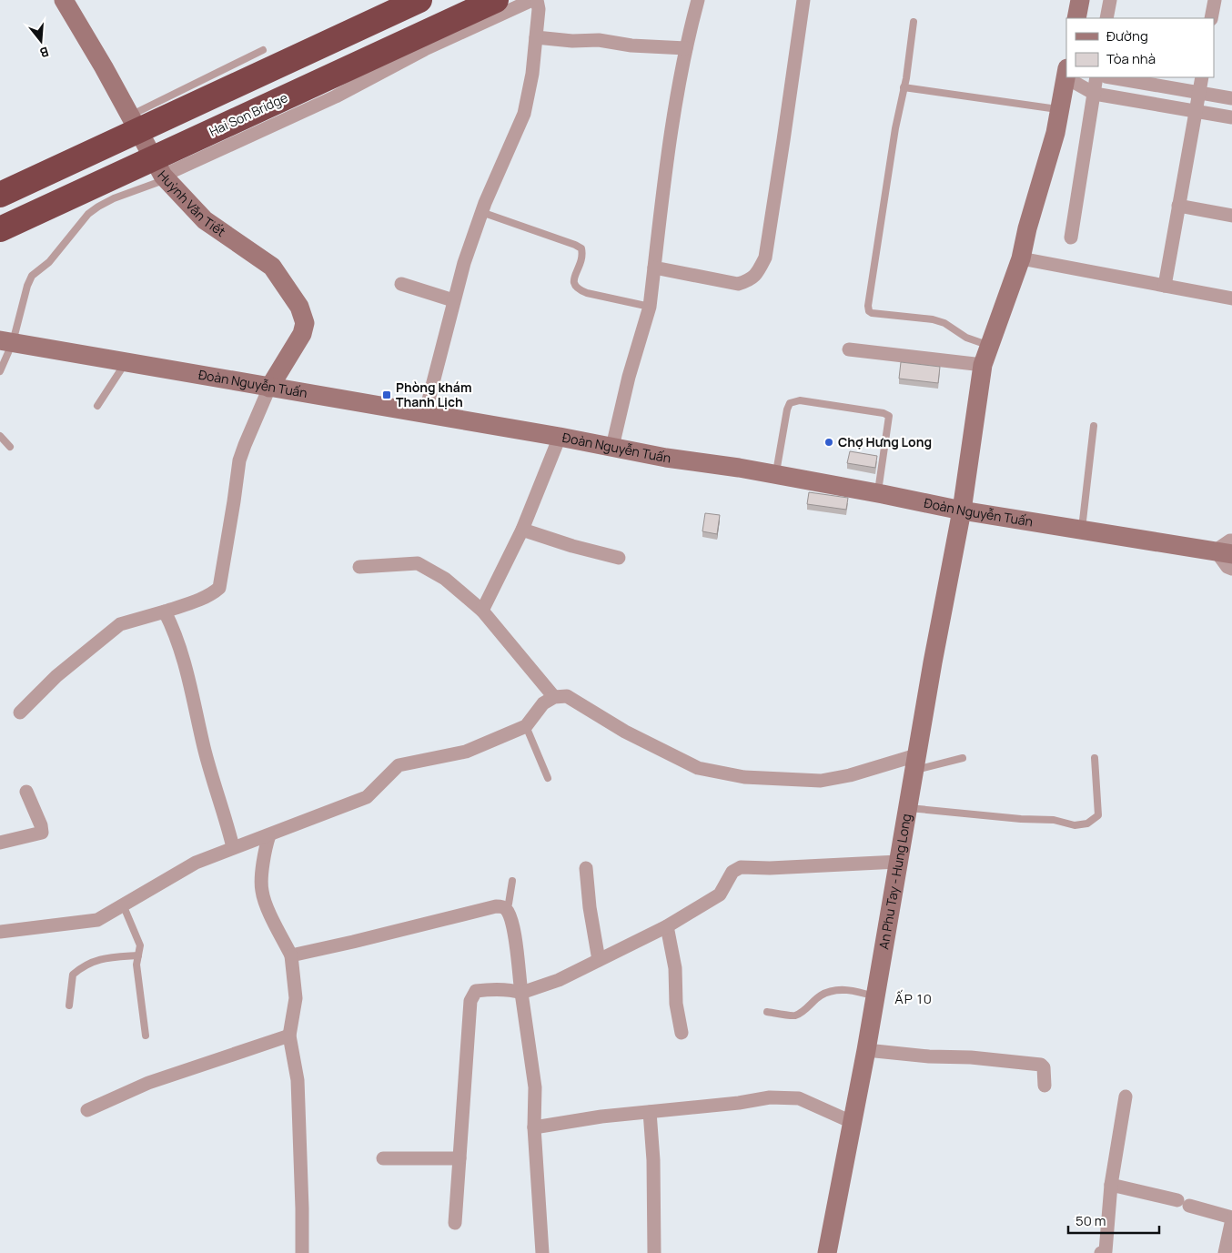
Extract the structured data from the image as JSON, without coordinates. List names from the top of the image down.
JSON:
{
  "streets": {
    "highway": ["Hai Son Bridge"],
    "street": ["Huỳnh Văn Tiết", "Đoàn Nguyễn Tuấn", "An Phu Tay - Hung Long"]
  },
  "crossings": [
    ["Huỳnh Văn Tiết", "Đoàn Nguyễn Tuấn"],
    ["Đoàn Nguyễn Tuấn", "An Phu Tay - Hung Long"]
  ],
  "districts": ["ẤP 10"],
  "places": {
    "transit": ["Phòng khám Thanh Lịch"],
    "other": ["Chợ Hưng Long"]
  },
  "legend": ["Đường", "Tòa nhà"],
  "scale_bar": "50 m",
  "north": "bottom"
}
